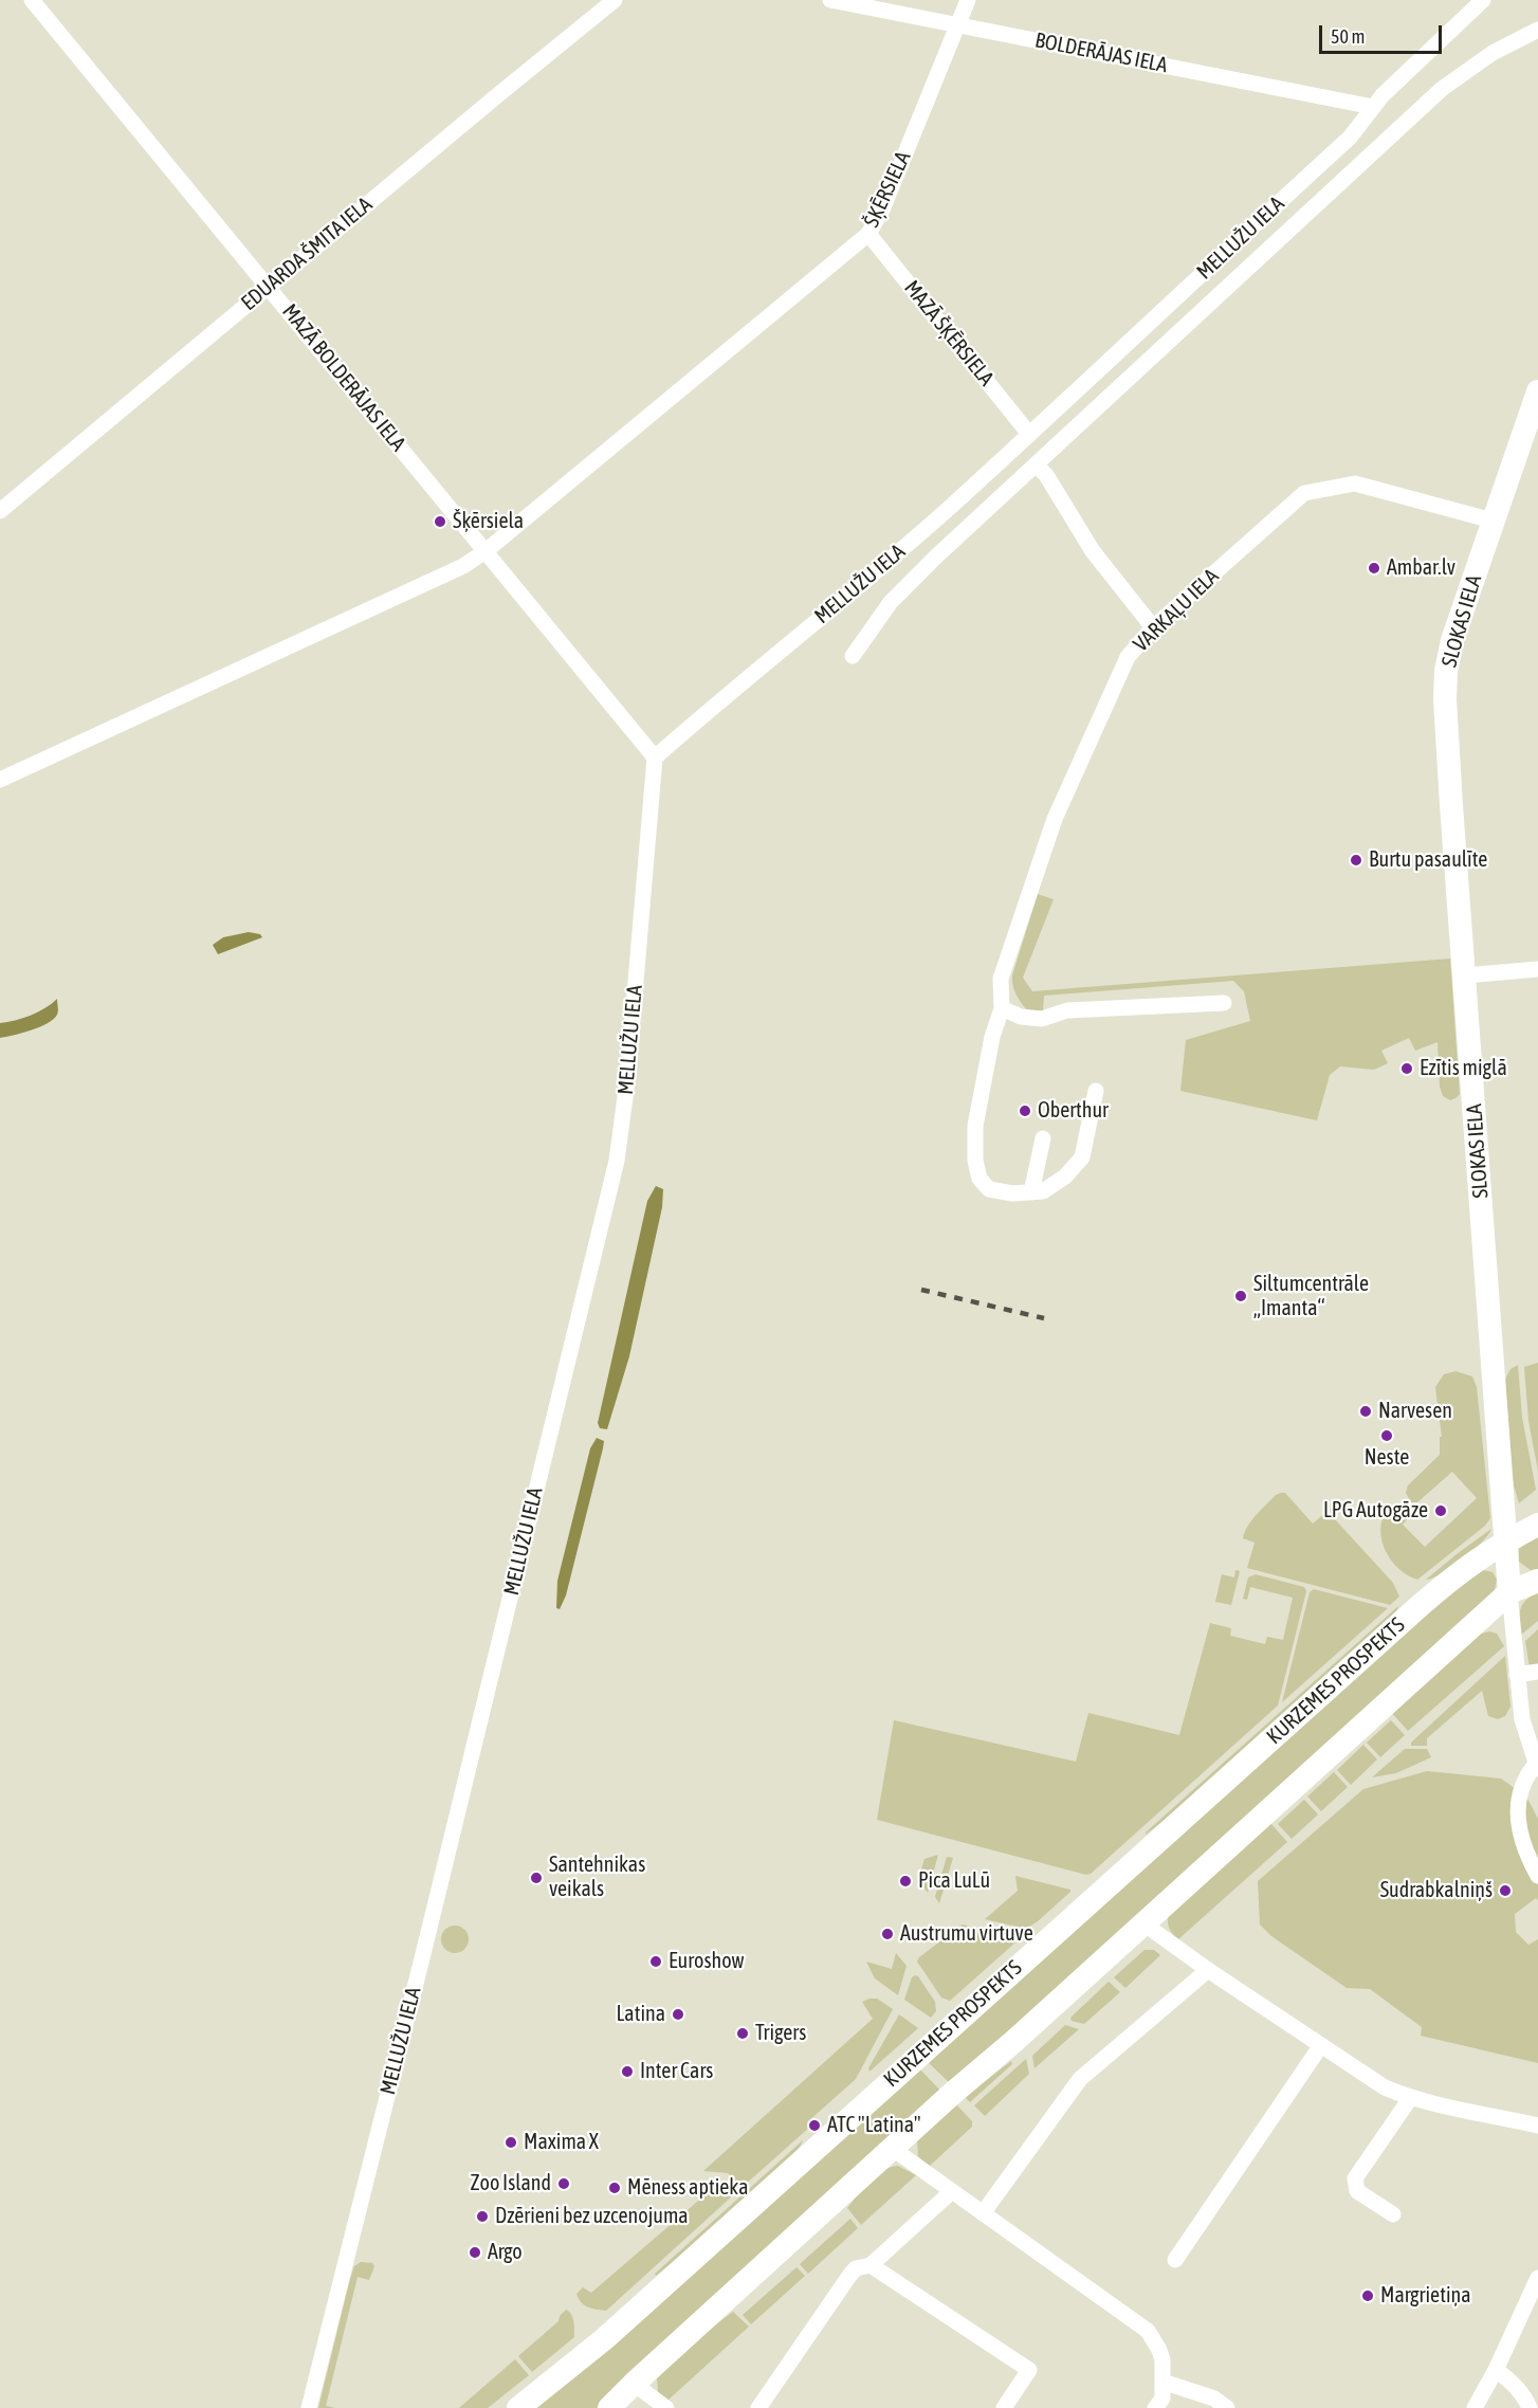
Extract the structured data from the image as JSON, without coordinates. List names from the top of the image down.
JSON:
{
  "streets": {
    "main road": ["SLOKAS IELA", "KURZEMES PROSPEKTS"],
    "street": [
      "BOLDERĀJAS IELA",
      "ŠĶĒRSIELA",
      "MELLUŽU IELA",
      "EDUARDA ŠMITA IELA",
      "MAZĀ ŠĶĒRSIELA",
      "MAZĀ BOLDERĀJAS IELA",
      "VARKAĻU IELA"
    ]
  },
  "crossings": [
    ["BOLDERĀJAS IELA", "ŠĶĒRSIELA"],
    ["BOLDERĀJAS IELA", "MELLUŽU IELA"],
    ["ŠĶĒRSIELA", "MAZĀ ŠĶĒRSIELA"],
    ["ŠĶĒRSIELA", "MAZĀ BOLDERĀJAS IELA"],
    ["MELLUŽU IELA", "MAZĀ ŠĶĒRSIELA"],
    ["MELLUŽU IELA", "MAZĀ BOLDERĀJAS IELA"],
    ["EDUARDA ŠMITA IELA", "MAZĀ BOLDERĀJAS IELA"],
    ["VARKAĻU IELA", "SLOKAS IELA"],
    ["SLOKAS IELA", "KURZEMES PROSPEKTS"]
  ],
  "places": [
    "Šķērsiela",
    "Ambar.lv",
    "Burtu pasaulīte",
    "Ezītis miglā",
    "Oberthur",
    "Siltumcentrāle „Imanta“",
    "Narvesen",
    "Neste",
    "LPG Autogāze",
    "Santehnikas veikals",
    "Pica LuLū",
    "Sudrabkalniņš",
    "Austrumu virtuve",
    "Euroshow",
    "Latina",
    "Trigers",
    "Inter Cars",
    "ATC \"Latina\"",
    "Maxima X",
    "Zoo Island",
    "Mēness aptieka",
    "Dzērieni bez uzcenojuma",
    "Argo",
    "Margrietiņa"
  ],
  "scale_bar": "50 m"
}
